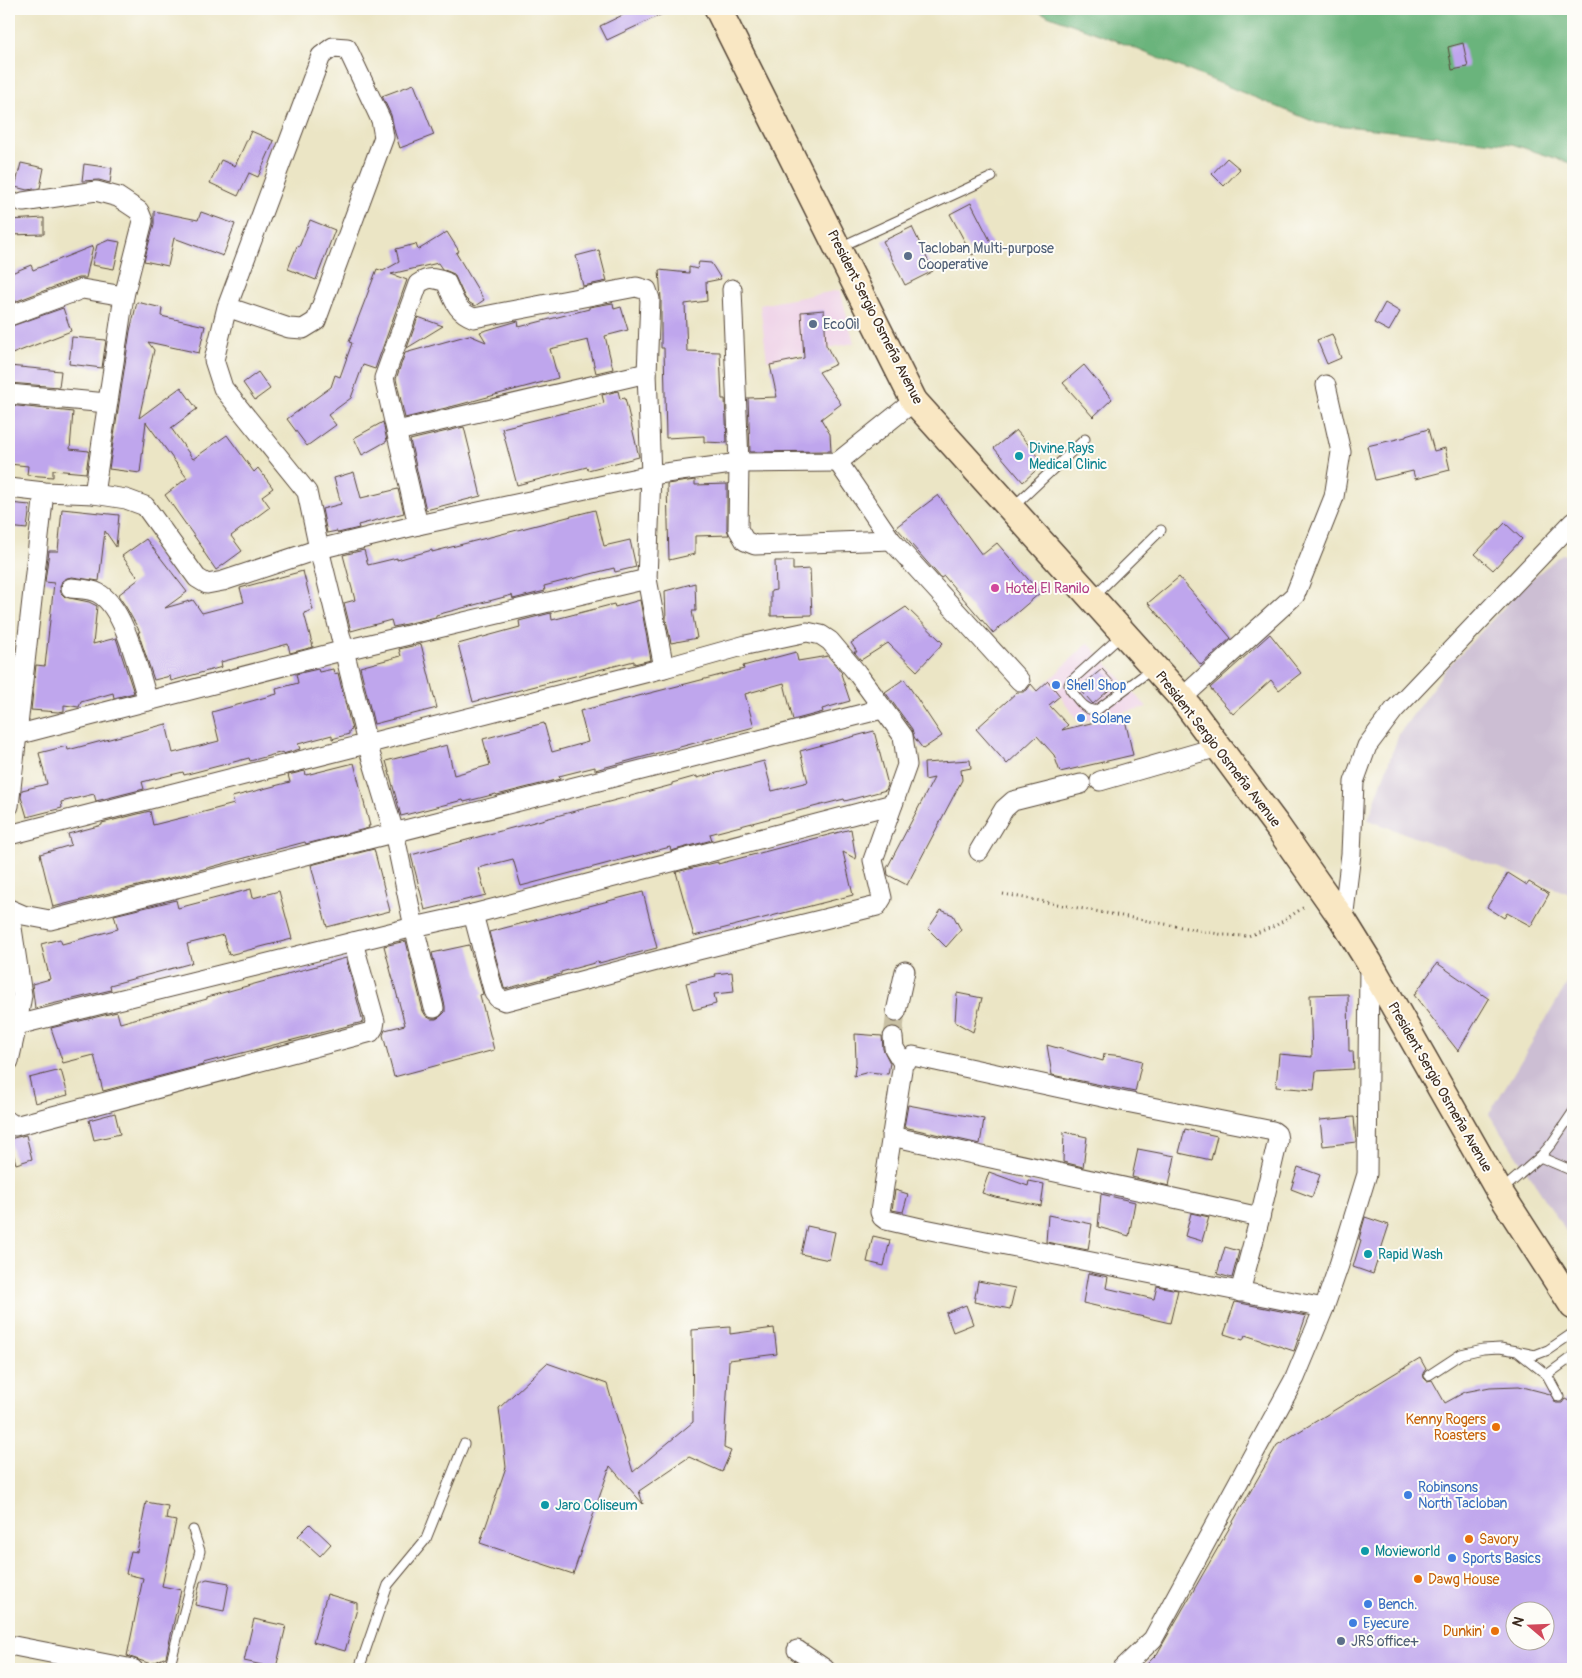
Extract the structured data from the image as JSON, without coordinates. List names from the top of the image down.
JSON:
{
  "streets": {
    "main road": ["President Sergio Osmeña Avenue"]
  },
  "places": [
    "Tacloban Multi-purpose Cooperative",
    "EcoOil",
    "Divine Rays Medical Clinic",
    "Hotel El Ranilo",
    "Shell Shop",
    "Solane",
    "Rapid Wash",
    "Kenny Rogers Roasters",
    "Robinsons North Tacloban",
    "Jaro Coliseum",
    "Savory",
    "Movieworld",
    "Sports Basics",
    "Dawg House",
    "Bench.",
    "Eyecure",
    "Dunkin'",
    "JRS office+"
  ],
  "north": "left"
}
